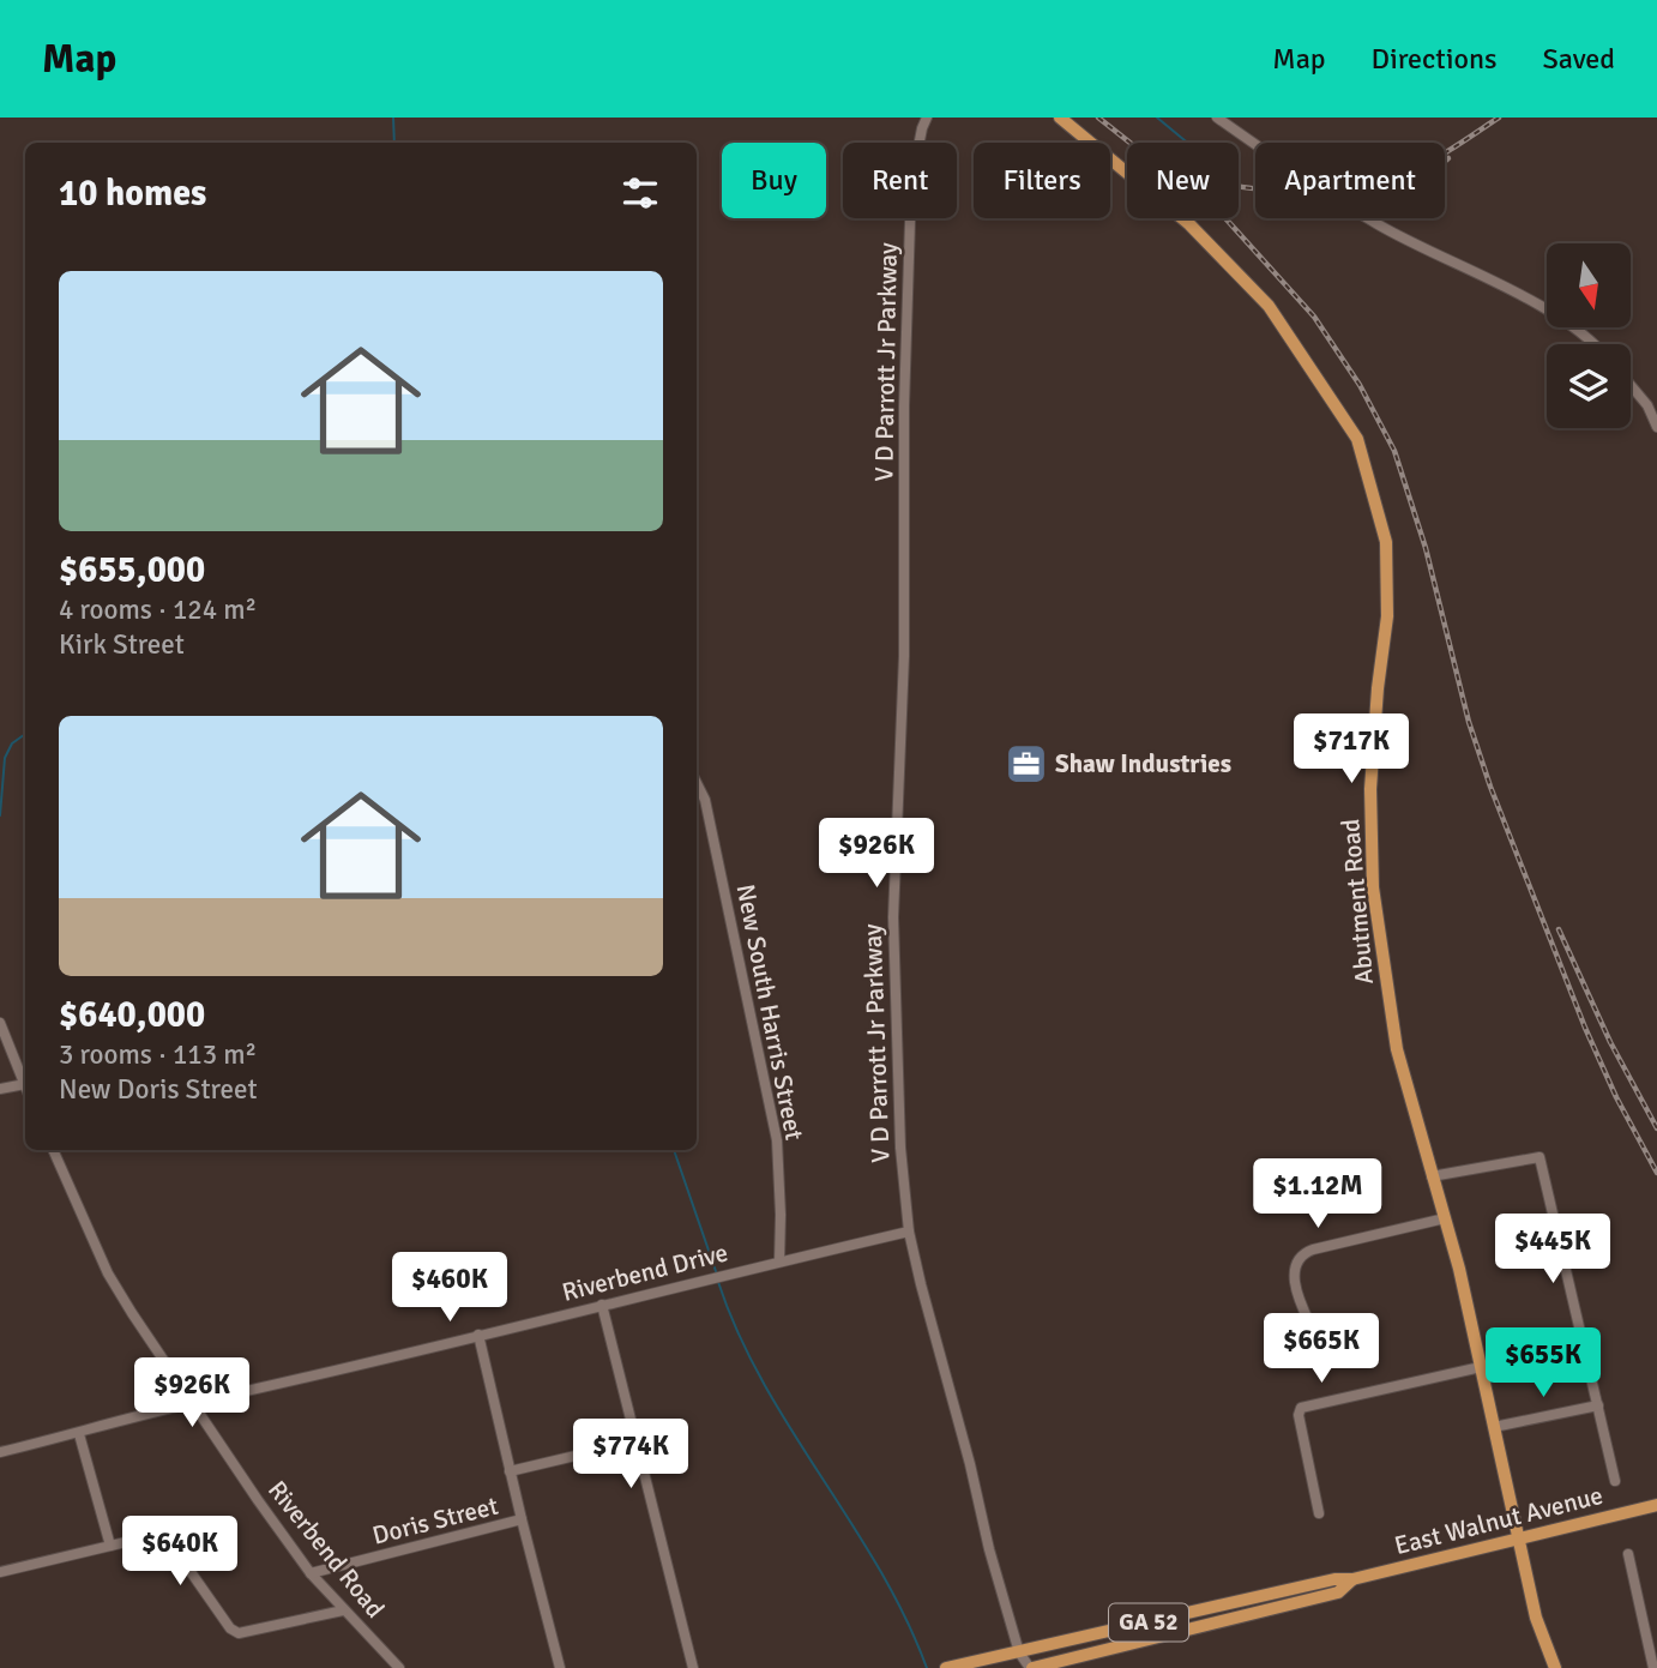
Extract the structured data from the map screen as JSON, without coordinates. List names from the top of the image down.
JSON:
{
  "streets": {
    "main road": ["Abutment Road", "East Walnut Avenue", "GA 52"],
    "street": [
      "V D Parrott Jr Parkway",
      "New South Harris Street",
      "Riverbend Drive",
      "Doris Street",
      "Riverbend Road"
    ]
  },
  "crossings": [
    ["V D Parrott Jr Parkway", "Riverbend Drive"],
    ["V D Parrott Jr Parkway", "East Walnut Avenue"],
    ["Abutment Road", "East Walnut Avenue"],
    ["New South Harris Street", "Riverbend Drive"],
    ["Riverbend Drive", "Riverbend Road"],
    ["Doris Street", "Riverbend Road"]
  ],
  "places": {
    "office": ["Shaw Industries"]
  },
  "north": "bottom",
  "page": {
    "header": "Map",
    "nav": ["Map", "Directions", "Saved"],
    "chip": [
      "Buy",
      "Rent",
      "Filters",
      "New",
      "Apartment"
    ],
    "heading": "10 homes",
    "list": [
      {
        "name": "$655,000",
        "note": "4 rooms · 124 m² · Kirk Street"
      },
      {
        "name": "$640,000",
        "note": "3 rooms · 113 m² · New Doris Street"
      }
    ],
    "price": [
      "$717K",
      "$926K",
      "$1.12M",
      "$445K",
      "$460K",
      "$665K",
      "$655K",
      "$926K",
      "$774K",
      "$640K"
    ]
  }
}
